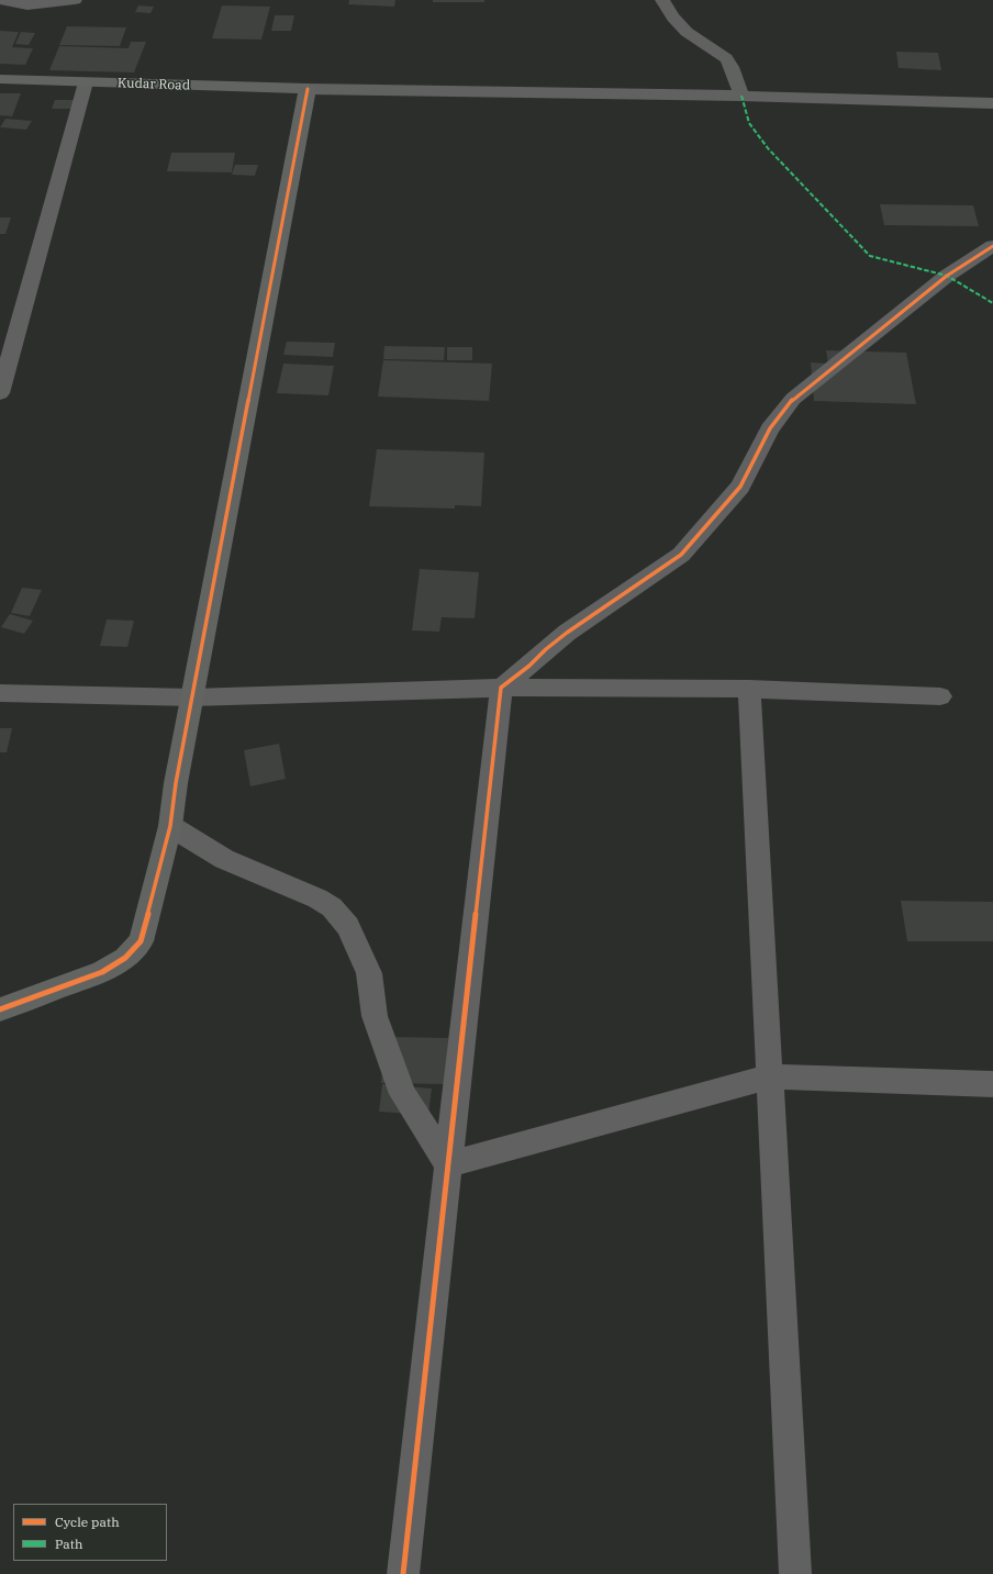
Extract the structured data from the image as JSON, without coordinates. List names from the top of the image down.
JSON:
{
  "streets": {
    "street": ["Kudar Road"]
  },
  "legend": ["Cycle path", "Path"]
}
